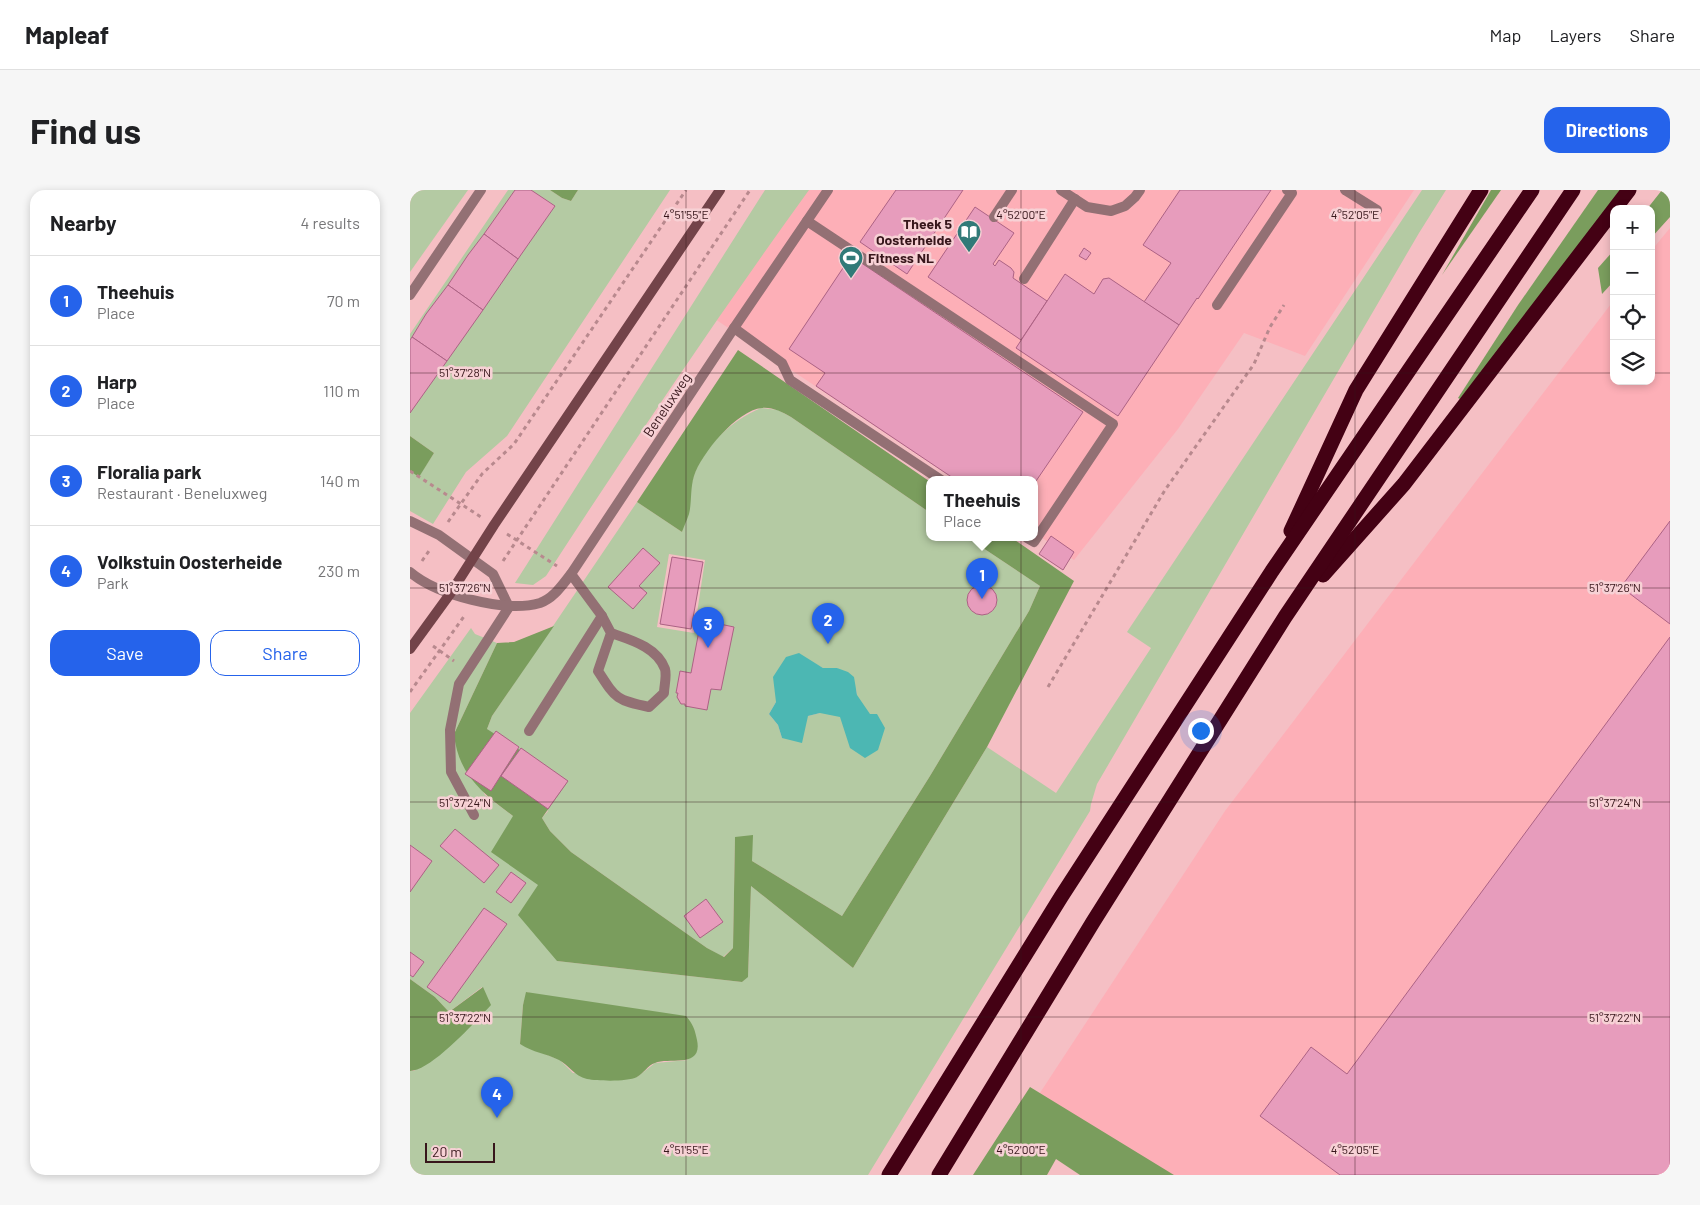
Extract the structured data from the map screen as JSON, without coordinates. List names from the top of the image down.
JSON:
{
  "streets": {
    "street": ["Beneluxweg"]
  },
  "places": {
    "library": ["Theek 5 Oosterheide"],
    "sports": ["Fitness NL"]
  },
  "scale_bar": "20 m",
  "page": {
    "header": "Mapleaf",
    "nav": ["Map", "Layers", "Share"],
    "buttons": [
      "Directions",
      ["Save", "Share"]
    ],
    "title": "Find us",
    "heading": ["Nearby", "4 results"],
    "map_buttons": ["+", "−"],
    "list": [
      {
        "mark": "1",
        "name": "Theehuis",
        "note": "Place",
        "value": "70 m"
      },
      {
        "mark": "2",
        "name": "Harp",
        "note": "Place",
        "value": "110 m"
      },
      {
        "mark": "3",
        "name": "Floralia park",
        "note": "Restaurant · Beneluxweg",
        "value": "140 m"
      },
      {
        "mark": "4",
        "name": "Volkstuin Oosterheide",
        "note": "Park",
        "value": "230 m"
      }
    ],
    "popup": ["Theehuis", "Place"],
    "pins": [
      "1",
      "2",
      "3",
      "4"
    ],
    "scale": "20 m"
  },
  "coordinates": [
    "4°51'55\"E",
    "4°52'00\"E",
    "4°52'05\"E",
    "51°37'28\"N",
    "51°37'26\"N",
    "51°37'24\"N",
    "51°37'22\"N"
  ]
}
